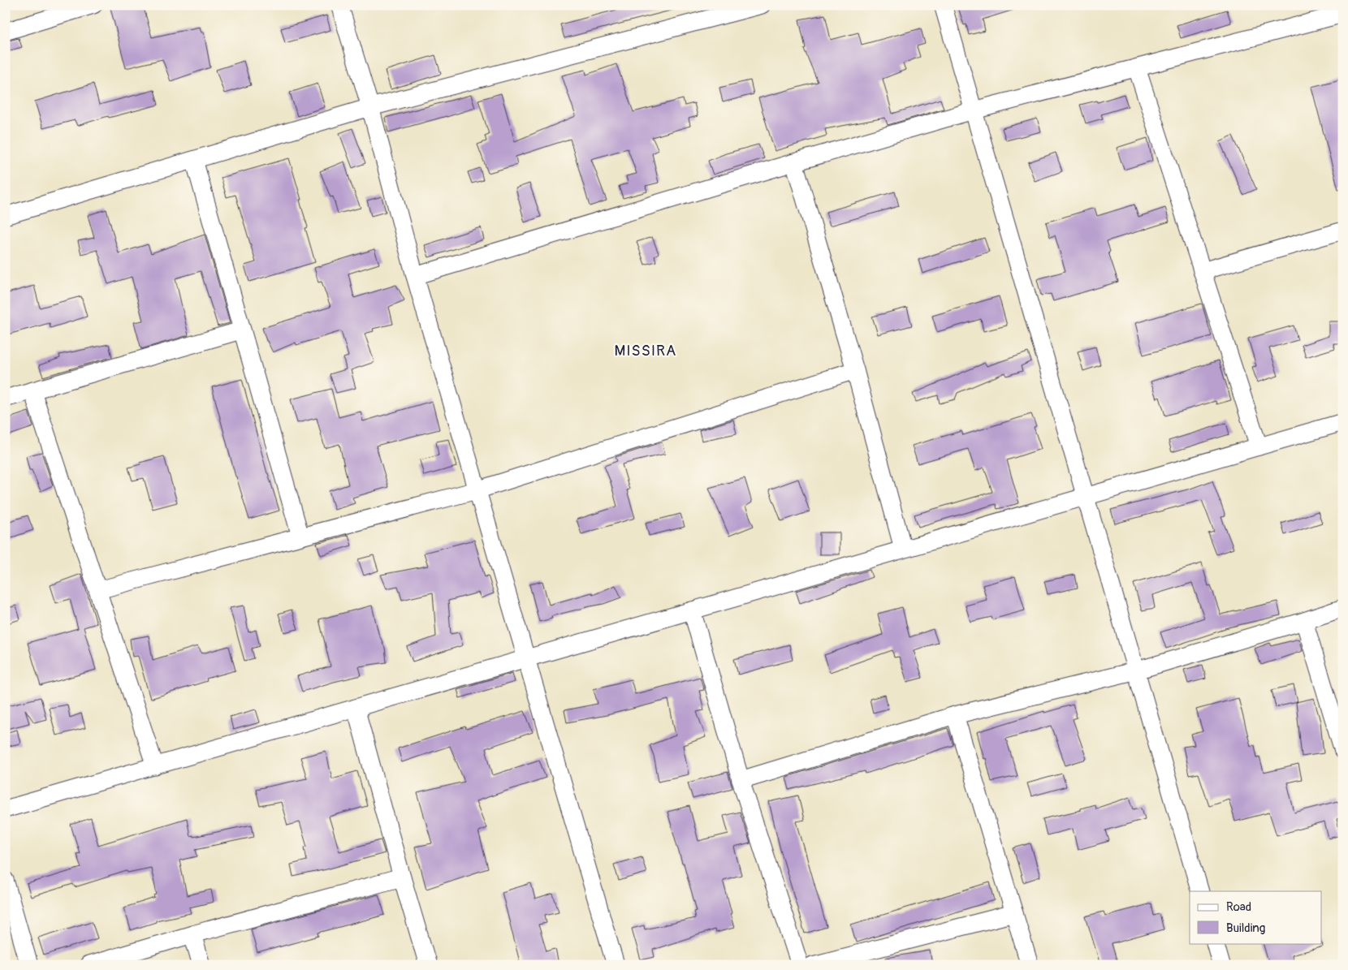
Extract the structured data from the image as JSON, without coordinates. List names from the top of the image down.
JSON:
{
  "districts": ["MISSIRA"],
  "legend": ["Road", "Building"]
}
